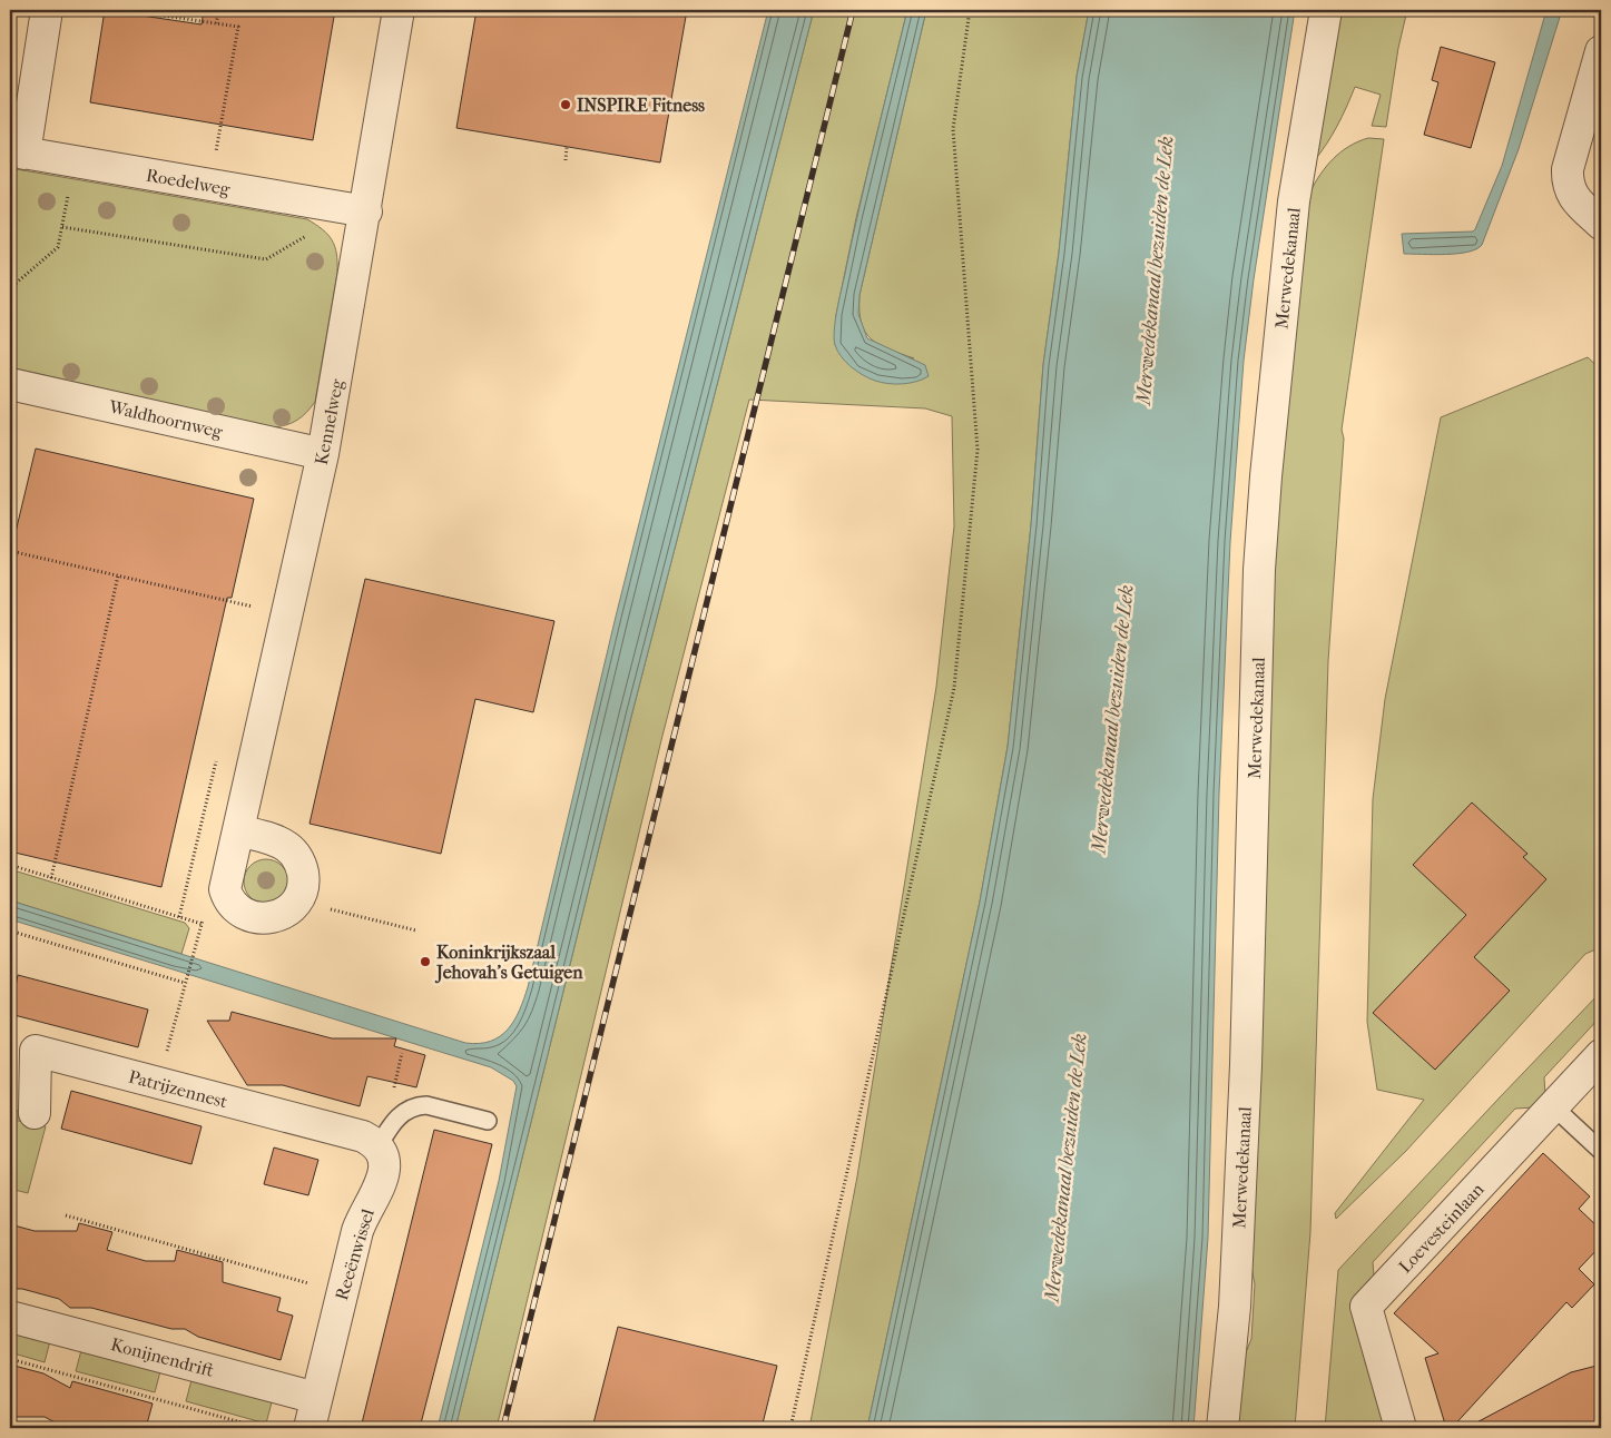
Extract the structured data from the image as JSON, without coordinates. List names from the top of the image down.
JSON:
{
  "streets": {
    "street": [
      "Roedelweg",
      "Merwedekanaal",
      "Waldhoornweg",
      "Kennelweg",
      "Patrijzennest",
      "Loevesteinlaan",
      "Reeënwissel",
      "Konijnendrift"
    ]
  },
  "crossings": [
    ["Roedelweg", "Kennelweg"],
    ["Waldhoornweg", "Kennelweg"],
    ["Patrijzennest", "Reeënwissel"],
    ["Reeënwissel", "Konijnendrift"]
  ],
  "water": ["Merwedekanaal bezuiden de Lek"],
  "places": ["INSPIRE Fitness", "Koninkrijkszaal Jehovah's Getuigen"]
}
